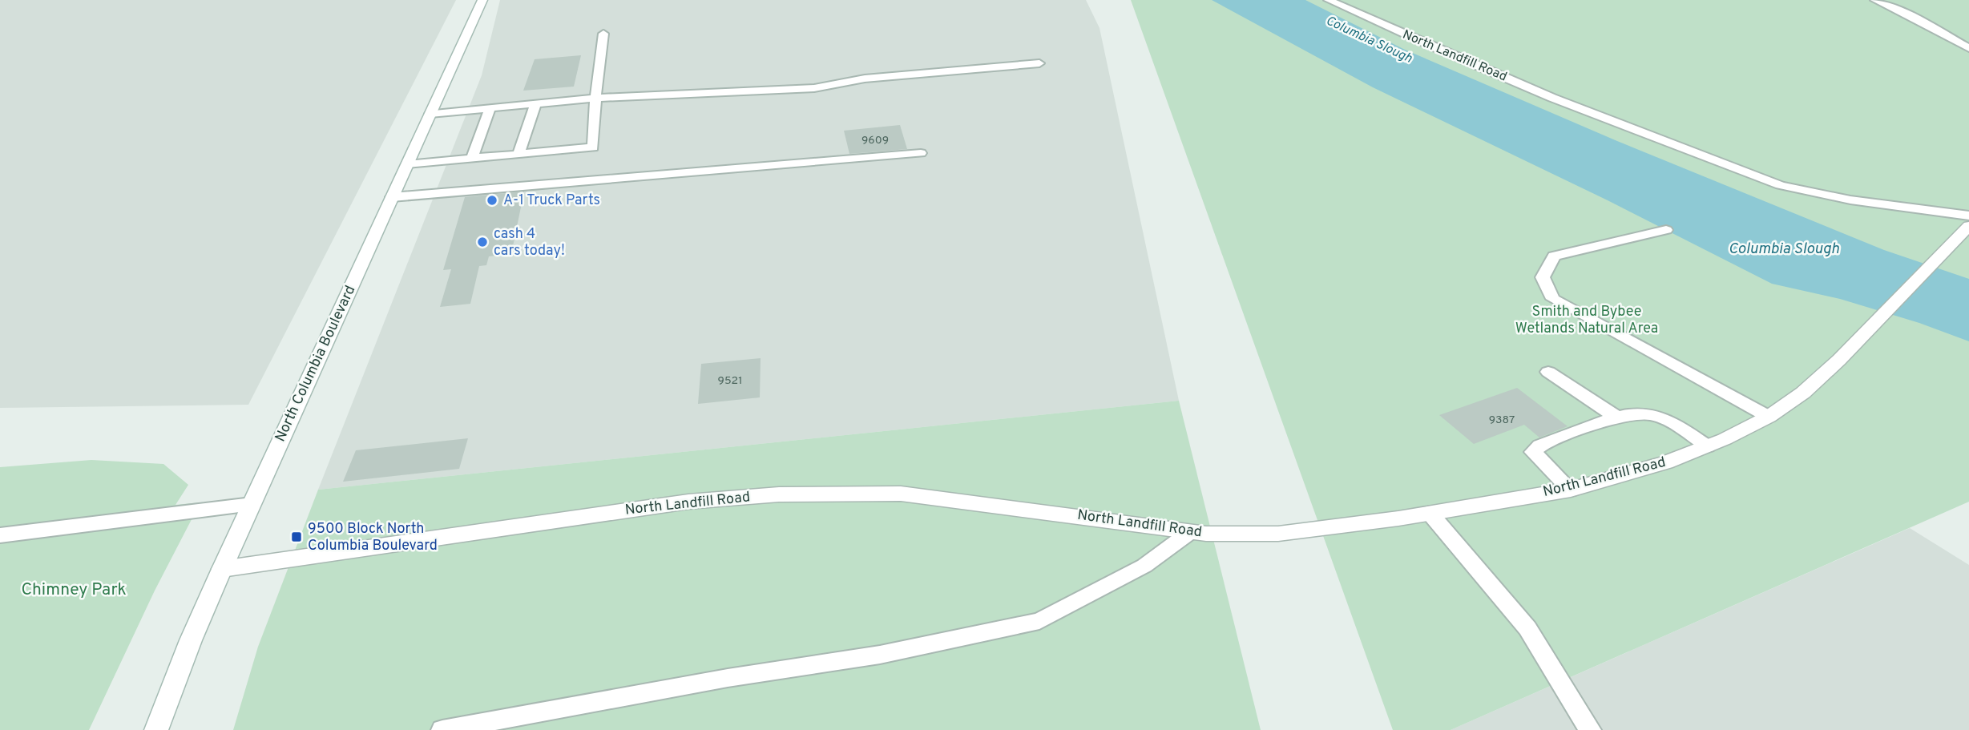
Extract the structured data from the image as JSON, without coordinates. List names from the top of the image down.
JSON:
{
  "streets": {
    "street": ["North Landfill Road", "North Columbia Boulevard"]
  },
  "crossings": [
    ["North Landfill Road", "North Columbia Boulevard"]
  ],
  "water": ["Columbia Slough"],
  "parks": ["Smith and Bybee Wetlands Natural Area", "Chimney Park"],
  "places": {
    "other": ["A-1 Truck Parts", "cash 4 cars today!"],
    "transit": ["9500 Block North Columbia Boulevard"]
  },
  "house_numbers": ["9609", "9521", "9387"]
}
